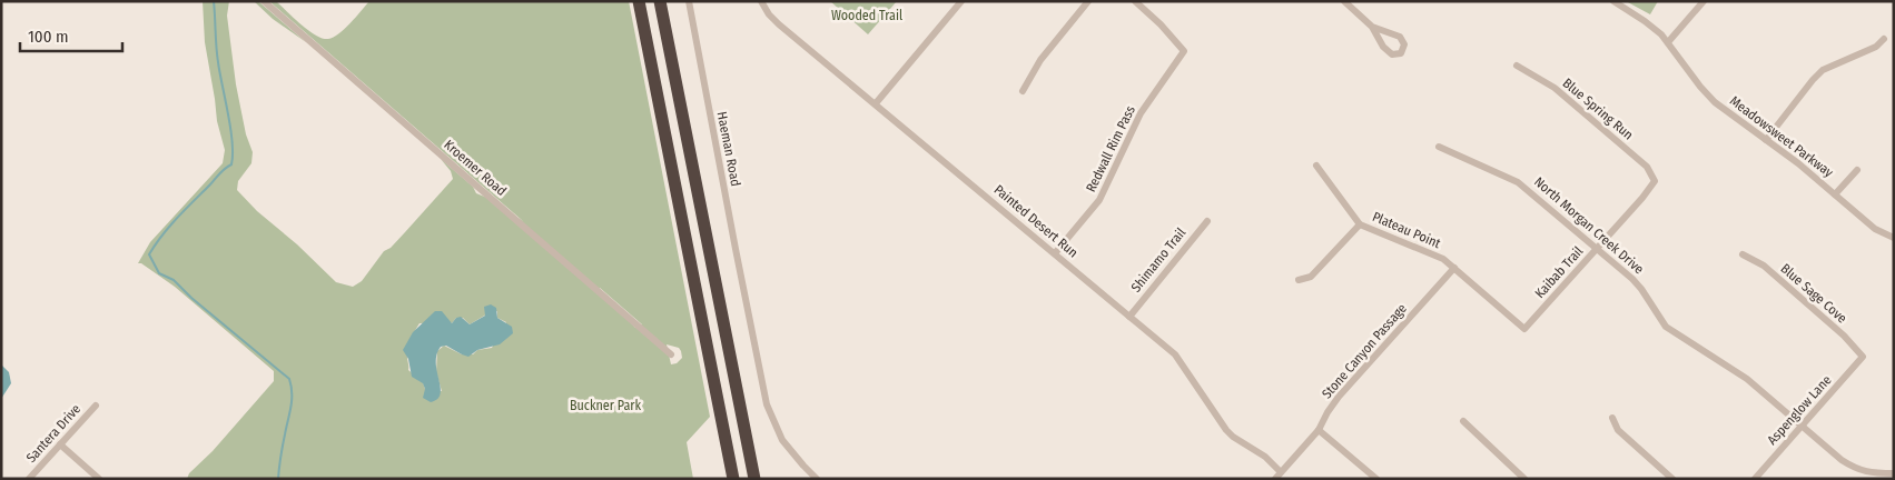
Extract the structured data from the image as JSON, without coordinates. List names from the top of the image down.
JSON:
{
  "streets": {
    "street": [
      "Blue Spring Run",
      "Meadowsweet Parkway",
      "Haeman Road",
      "Redwall Rim Pass",
      "Kroemer Road",
      "Painted Desert Run",
      "North Morgan Creek Drive",
      "Plateau Point",
      "Shimamo Trail",
      "Kaibab Trail",
      "Blue Sage Cove",
      "Stone Canyon Passage",
      "Aspenglow Lane",
      "Santera Drive"
    ]
  },
  "crossings": [
    ["Blue Spring Run", "Kaibab Trail"],
    ["Redwall Rim Pass", "Painted Desert Run"],
    ["Painted Desert Run", "Shimamo Trail"],
    ["Painted Desert Run", "Stone Canyon Passage"],
    ["North Morgan Creek Drive", "Kaibab Trail"],
    ["North Morgan Creek Drive", "Aspenglow Lane"],
    ["Plateau Point", "Kaibab Trail"],
    ["Plateau Point", "Stone Canyon Passage"],
    ["Blue Sage Cove", "Aspenglow Lane"]
  ],
  "parks": ["Wooded Trail", "Buckner Park"],
  "scale_bar": "100 m"
}
